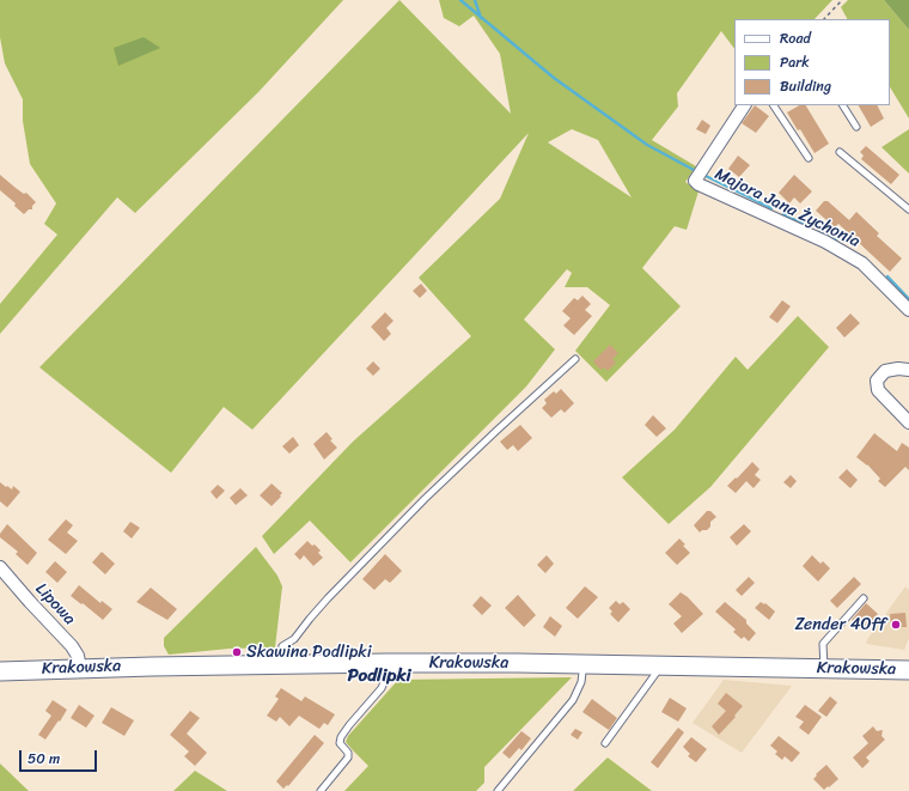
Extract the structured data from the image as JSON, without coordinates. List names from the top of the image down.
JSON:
{
  "streets": {
    "main road": ["Krakowska"],
    "street": ["Majora Jana Żychonia", "Lipowa"]
  },
  "crossings": [
    ["Lipowa", "Krakowska"]
  ],
  "districts": ["Podlipki"],
  "places": ["Zender 4Off", "Skawina Podlipki"],
  "legend": ["Road", "Park", "Building"],
  "scale_bar": "50 m"
}
